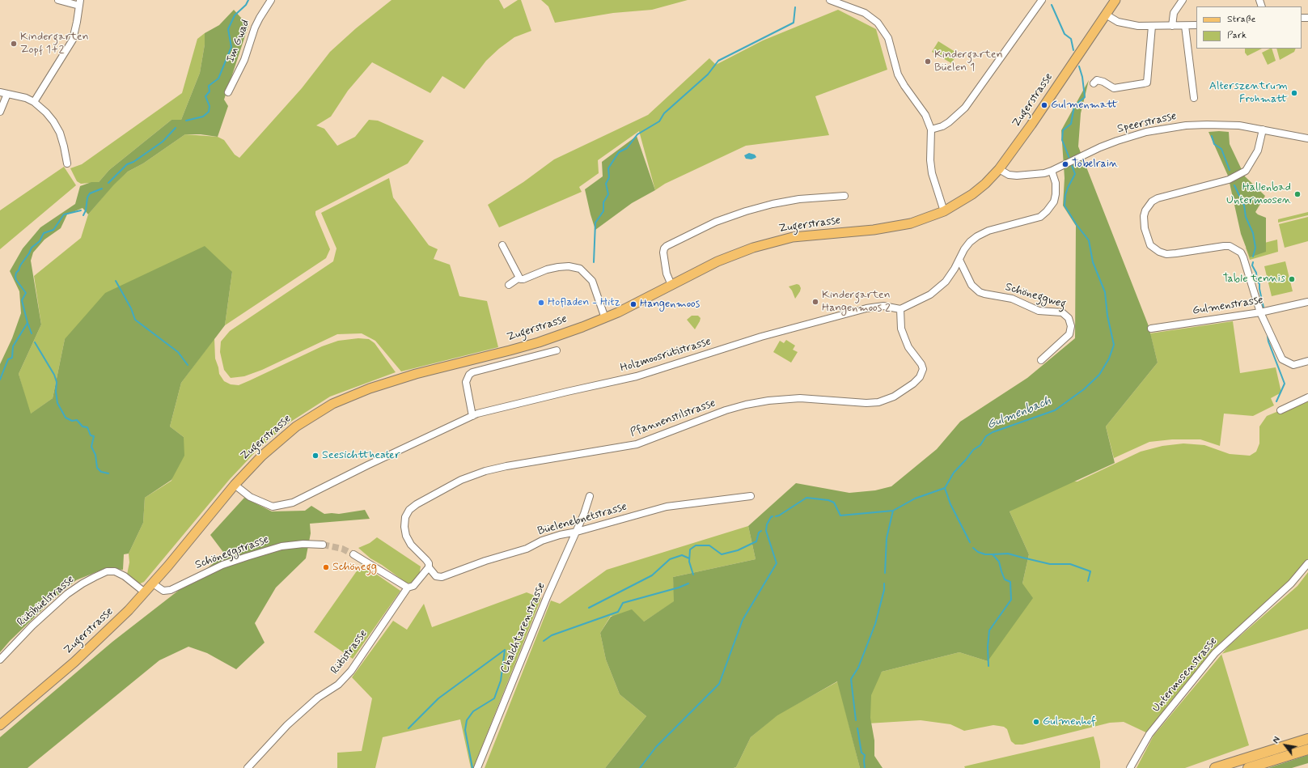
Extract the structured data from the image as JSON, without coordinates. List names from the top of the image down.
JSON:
{
  "streets": {
    "main road": ["Zugerstrasse"],
    "street": [
      "Im Gwad",
      "Speerstrasse",
      "Schöneggweg",
      "Gulmenstrasse",
      "Holzmoosrütistrasse",
      "Pfannenstilstrasse",
      "Büelenebnetstrasse",
      "Schöneggstrasse",
      "Rütibüelstrasse",
      "Chalchtarenstrasse",
      "Rütistrasse",
      "Untermosenstrasse"
    ]
  },
  "crossings": [
    ["Zugerstrasse", "Speerstrasse"],
    ["Zugerstrasse", "Holzmoosrütistrasse"],
    ["Zugerstrasse", "Schöneggstrasse"],
    ["Zugerstrasse", "Rütibüelstrasse"],
    ["Holzmoosrütistrasse", "Pfannenstilstrasse"],
    ["Pfannenstilstrasse", "Büelenebnetstrasse"],
    ["Pfannenstilstrasse", "Rütistrasse"],
    ["Büelenebnetstrasse", "Chalchtarenstrasse"],
    ["Büelenebnetstrasse", "Rütistrasse"]
  ],
  "water": ["Gulmenbach"],
  "places": [
    "Kindergarten Zopf 1+2",
    "Kindergarten Büelen 1",
    "Alterszentrum Frohmatt",
    "Gulmenmatt",
    "Tobelrain",
    "Hallenbad Untermoosen",
    "Table tennis",
    "Kindergarten Hangenmoos 2",
    "Hofladen - Hitz",
    "Hangenmoos",
    "Seesichttheater",
    "Schönegg",
    "Gulmenhof"
  ],
  "legend": ["Straße", "Park"],
  "north": "top left"
}
